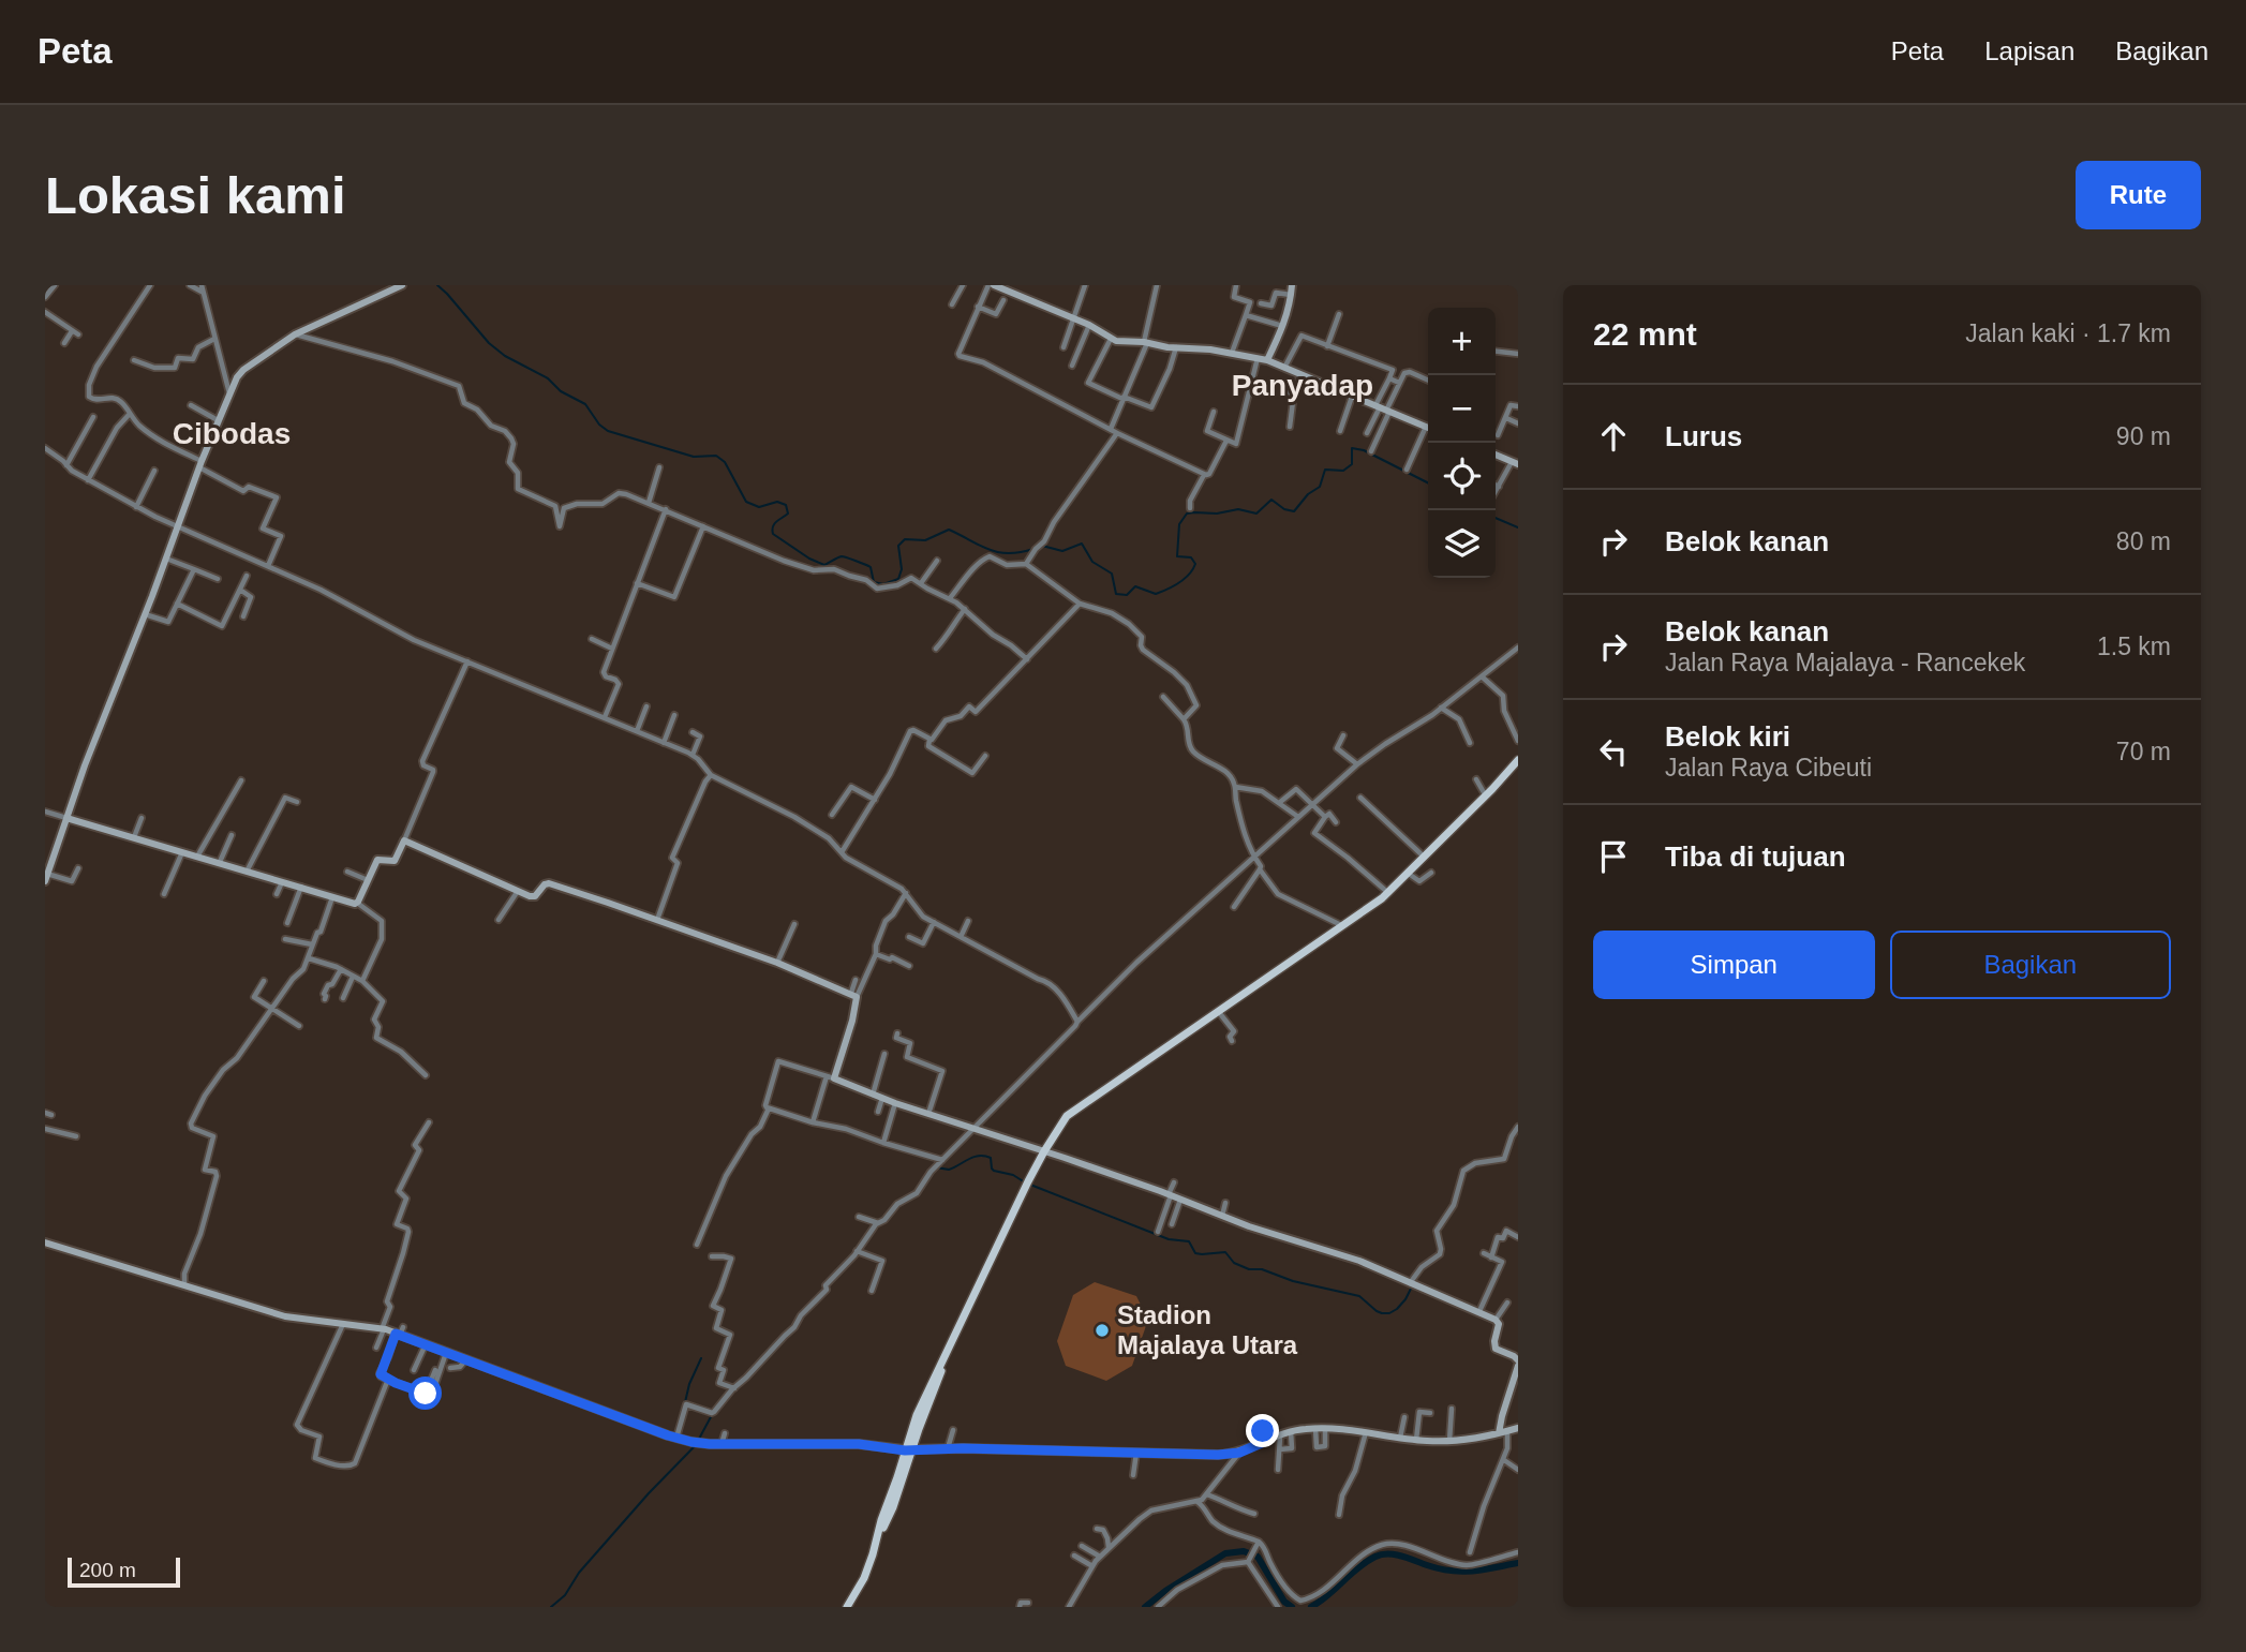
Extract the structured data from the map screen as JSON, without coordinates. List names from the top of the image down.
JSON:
{
  "districts": ["Panyadap", "Cibodas"],
  "places": ["Stadion Majalaya Utara"],
  "scale_bar": "200 m",
  "page": {
    "header": "Peta",
    "nav": ["Peta", "Lapisan", "Bagikan"],
    "buttons": [
      "Rute",
      ["Simpan", "Bagikan"]
    ],
    "title": "Lokasi kami",
    "heading": ["22 mnt", "Jalan kaki · 1.7 km"],
    "map_buttons": ["+", "−"],
    "list": [
      ["Lurus", "90 m"],
      ["Belok kanan", "80 m"],
      ["Belok kanan", "Jalan Raya Majalaya - Rancekek", "1.5 km"],
      ["Belok kiri", "Jalan Raya Cibeuti", "70 m"],
      "Tiba di tujuan"
    ],
    "scale": "200 m"
  }
}
